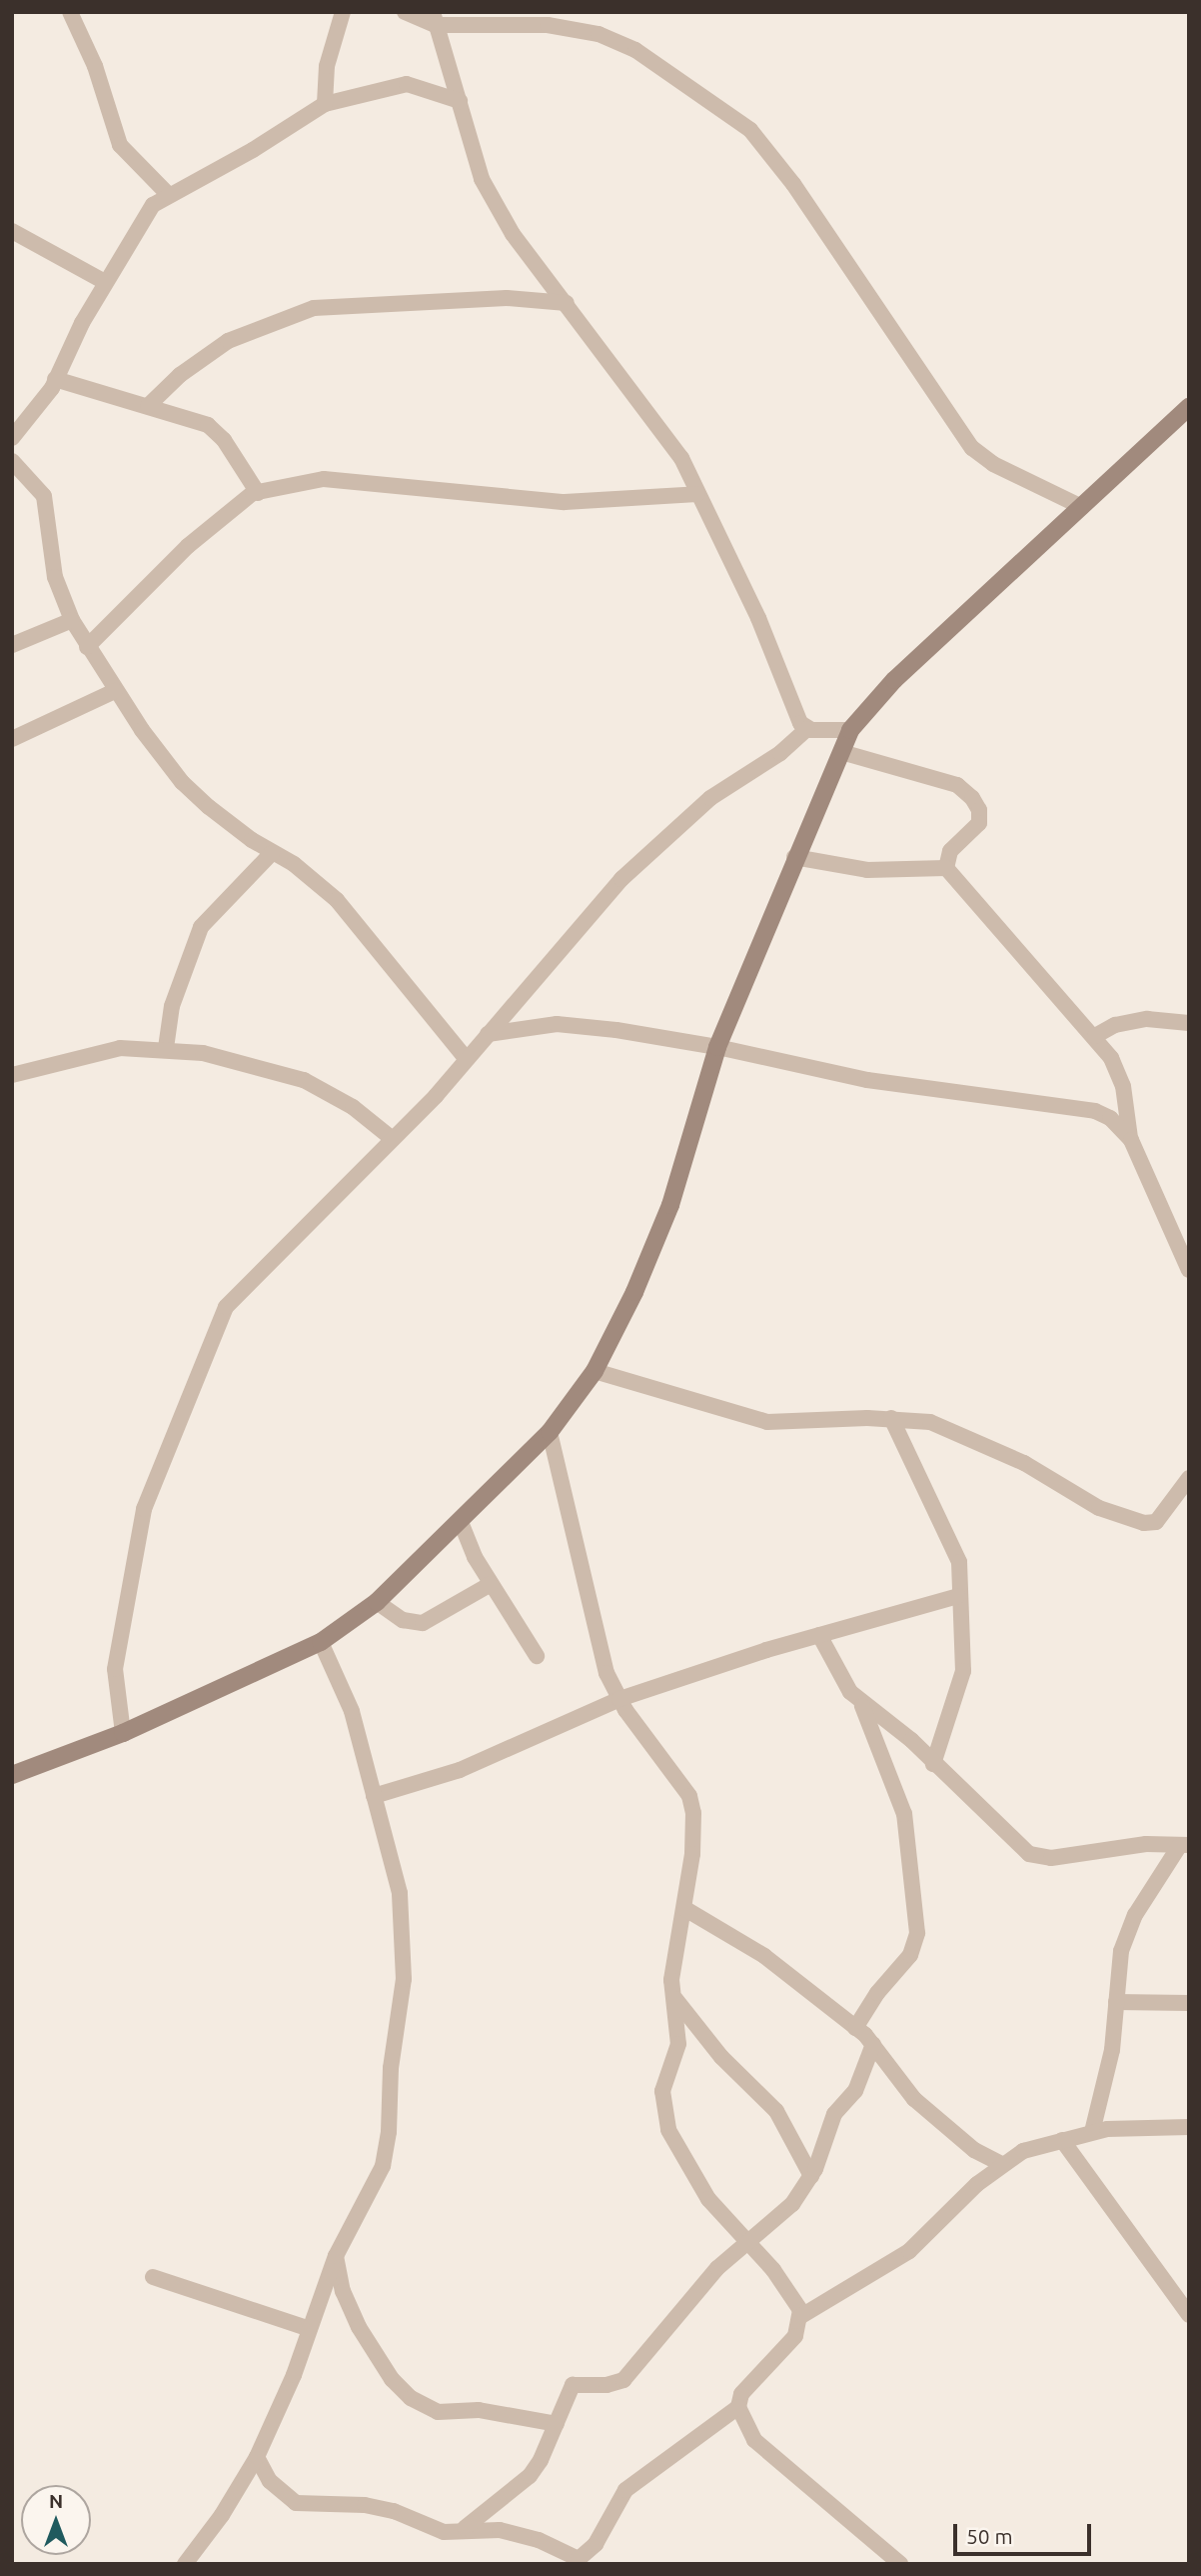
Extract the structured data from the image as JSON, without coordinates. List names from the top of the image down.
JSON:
{
  "scale_bar": "50 m",
  "north": "top"
}
